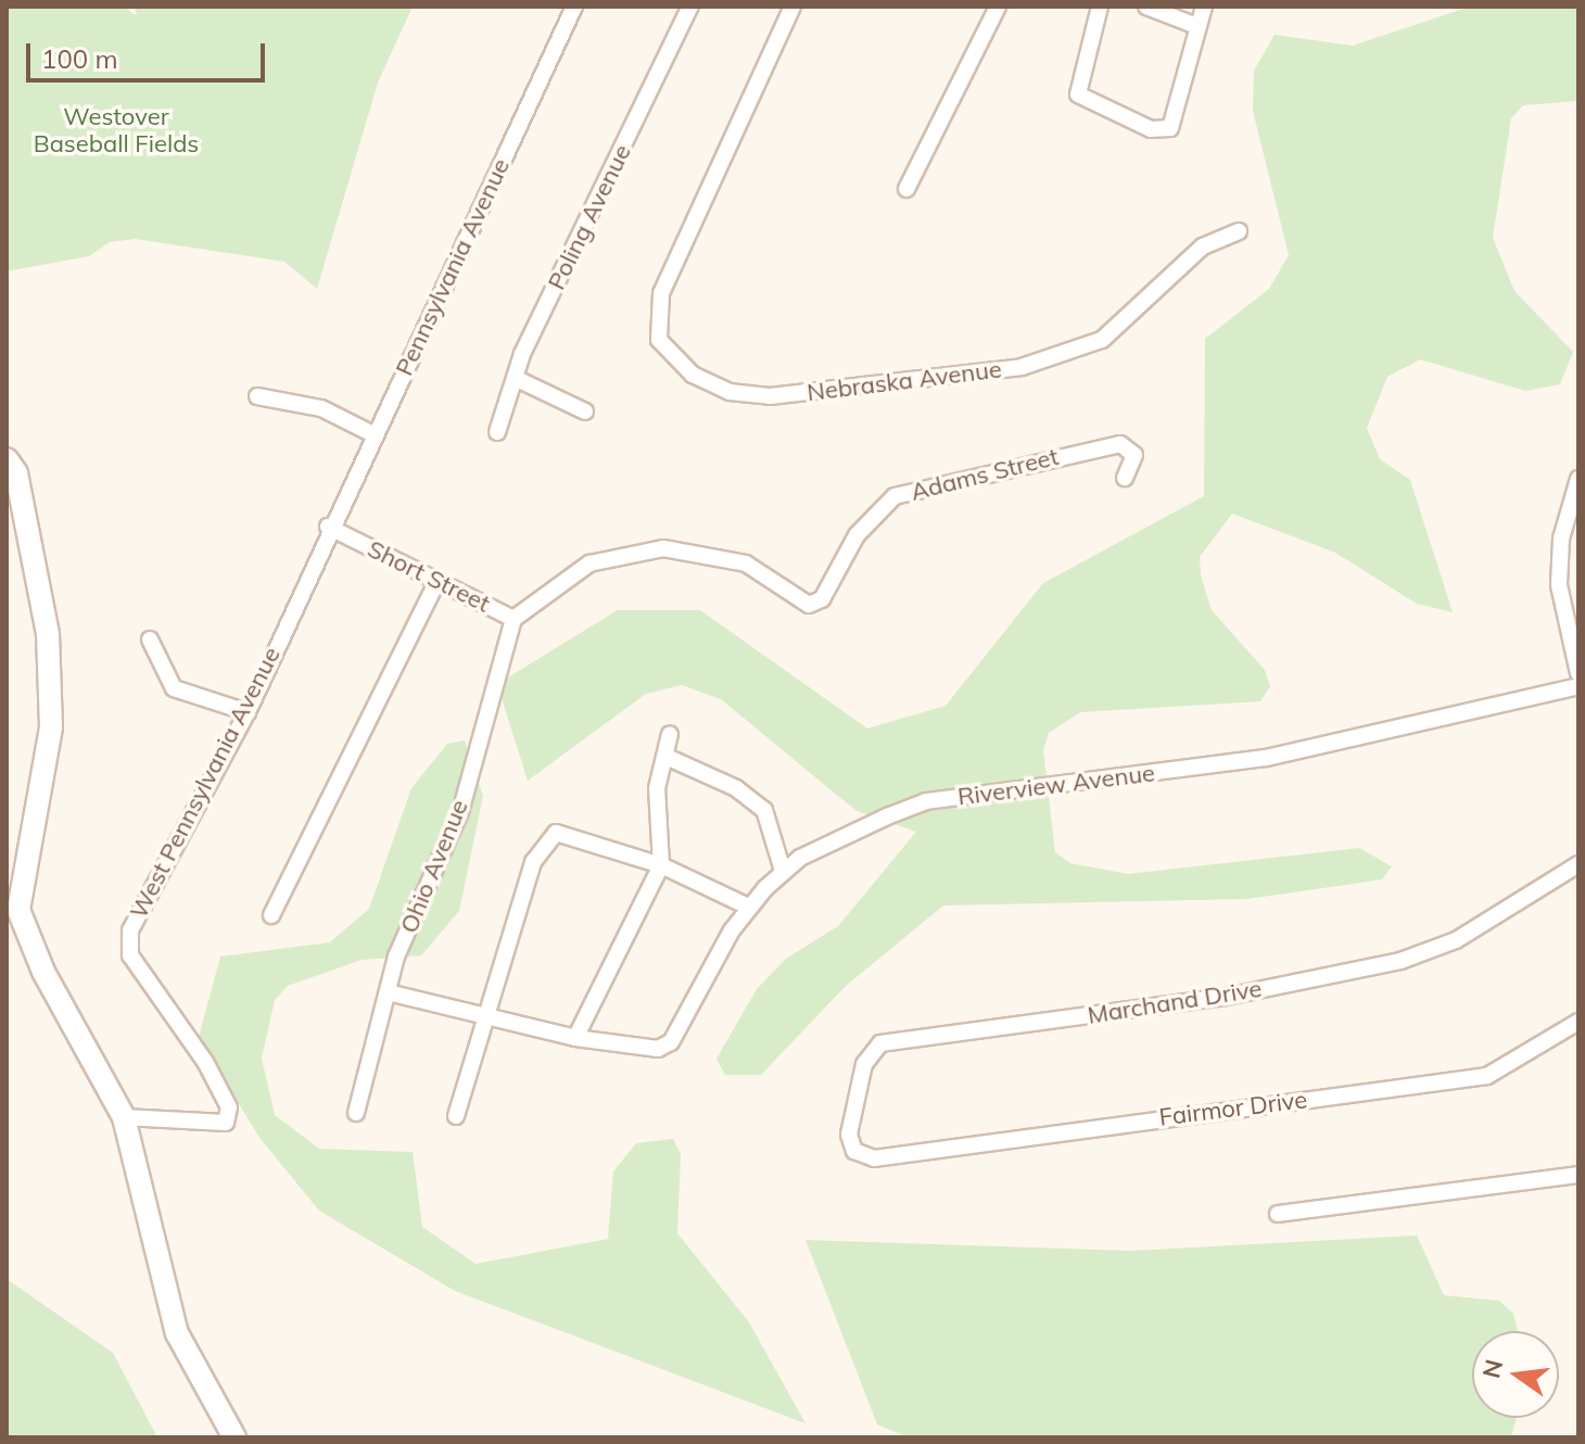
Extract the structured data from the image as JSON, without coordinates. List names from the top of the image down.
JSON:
{
  "streets": {
    "street": [
      "Poling Avenue",
      "Pennsylvania Avenue",
      "Nebraska Avenue",
      "Adams Street",
      "Short Street",
      "West Pennsylvania Avenue",
      "Riverview Avenue",
      "Ohio Avenue",
      "Marchand Drive",
      "Fairmor Drive"
    ]
  },
  "crossings": [
    ["Pennsylvania Avenue", "Short Street"],
    ["Pennsylvania Avenue", "West Pennsylvania Avenue"],
    ["Adams Street", "Short Street"],
    ["Short Street", "West Pennsylvania Avenue"],
    ["Short Street", "Ohio Avenue"],
    ["Marchand Drive", "Fairmor Drive"]
  ],
  "parks": ["Westover Baseball Fields"],
  "scale_bar": "100 m",
  "north": "left"
}
